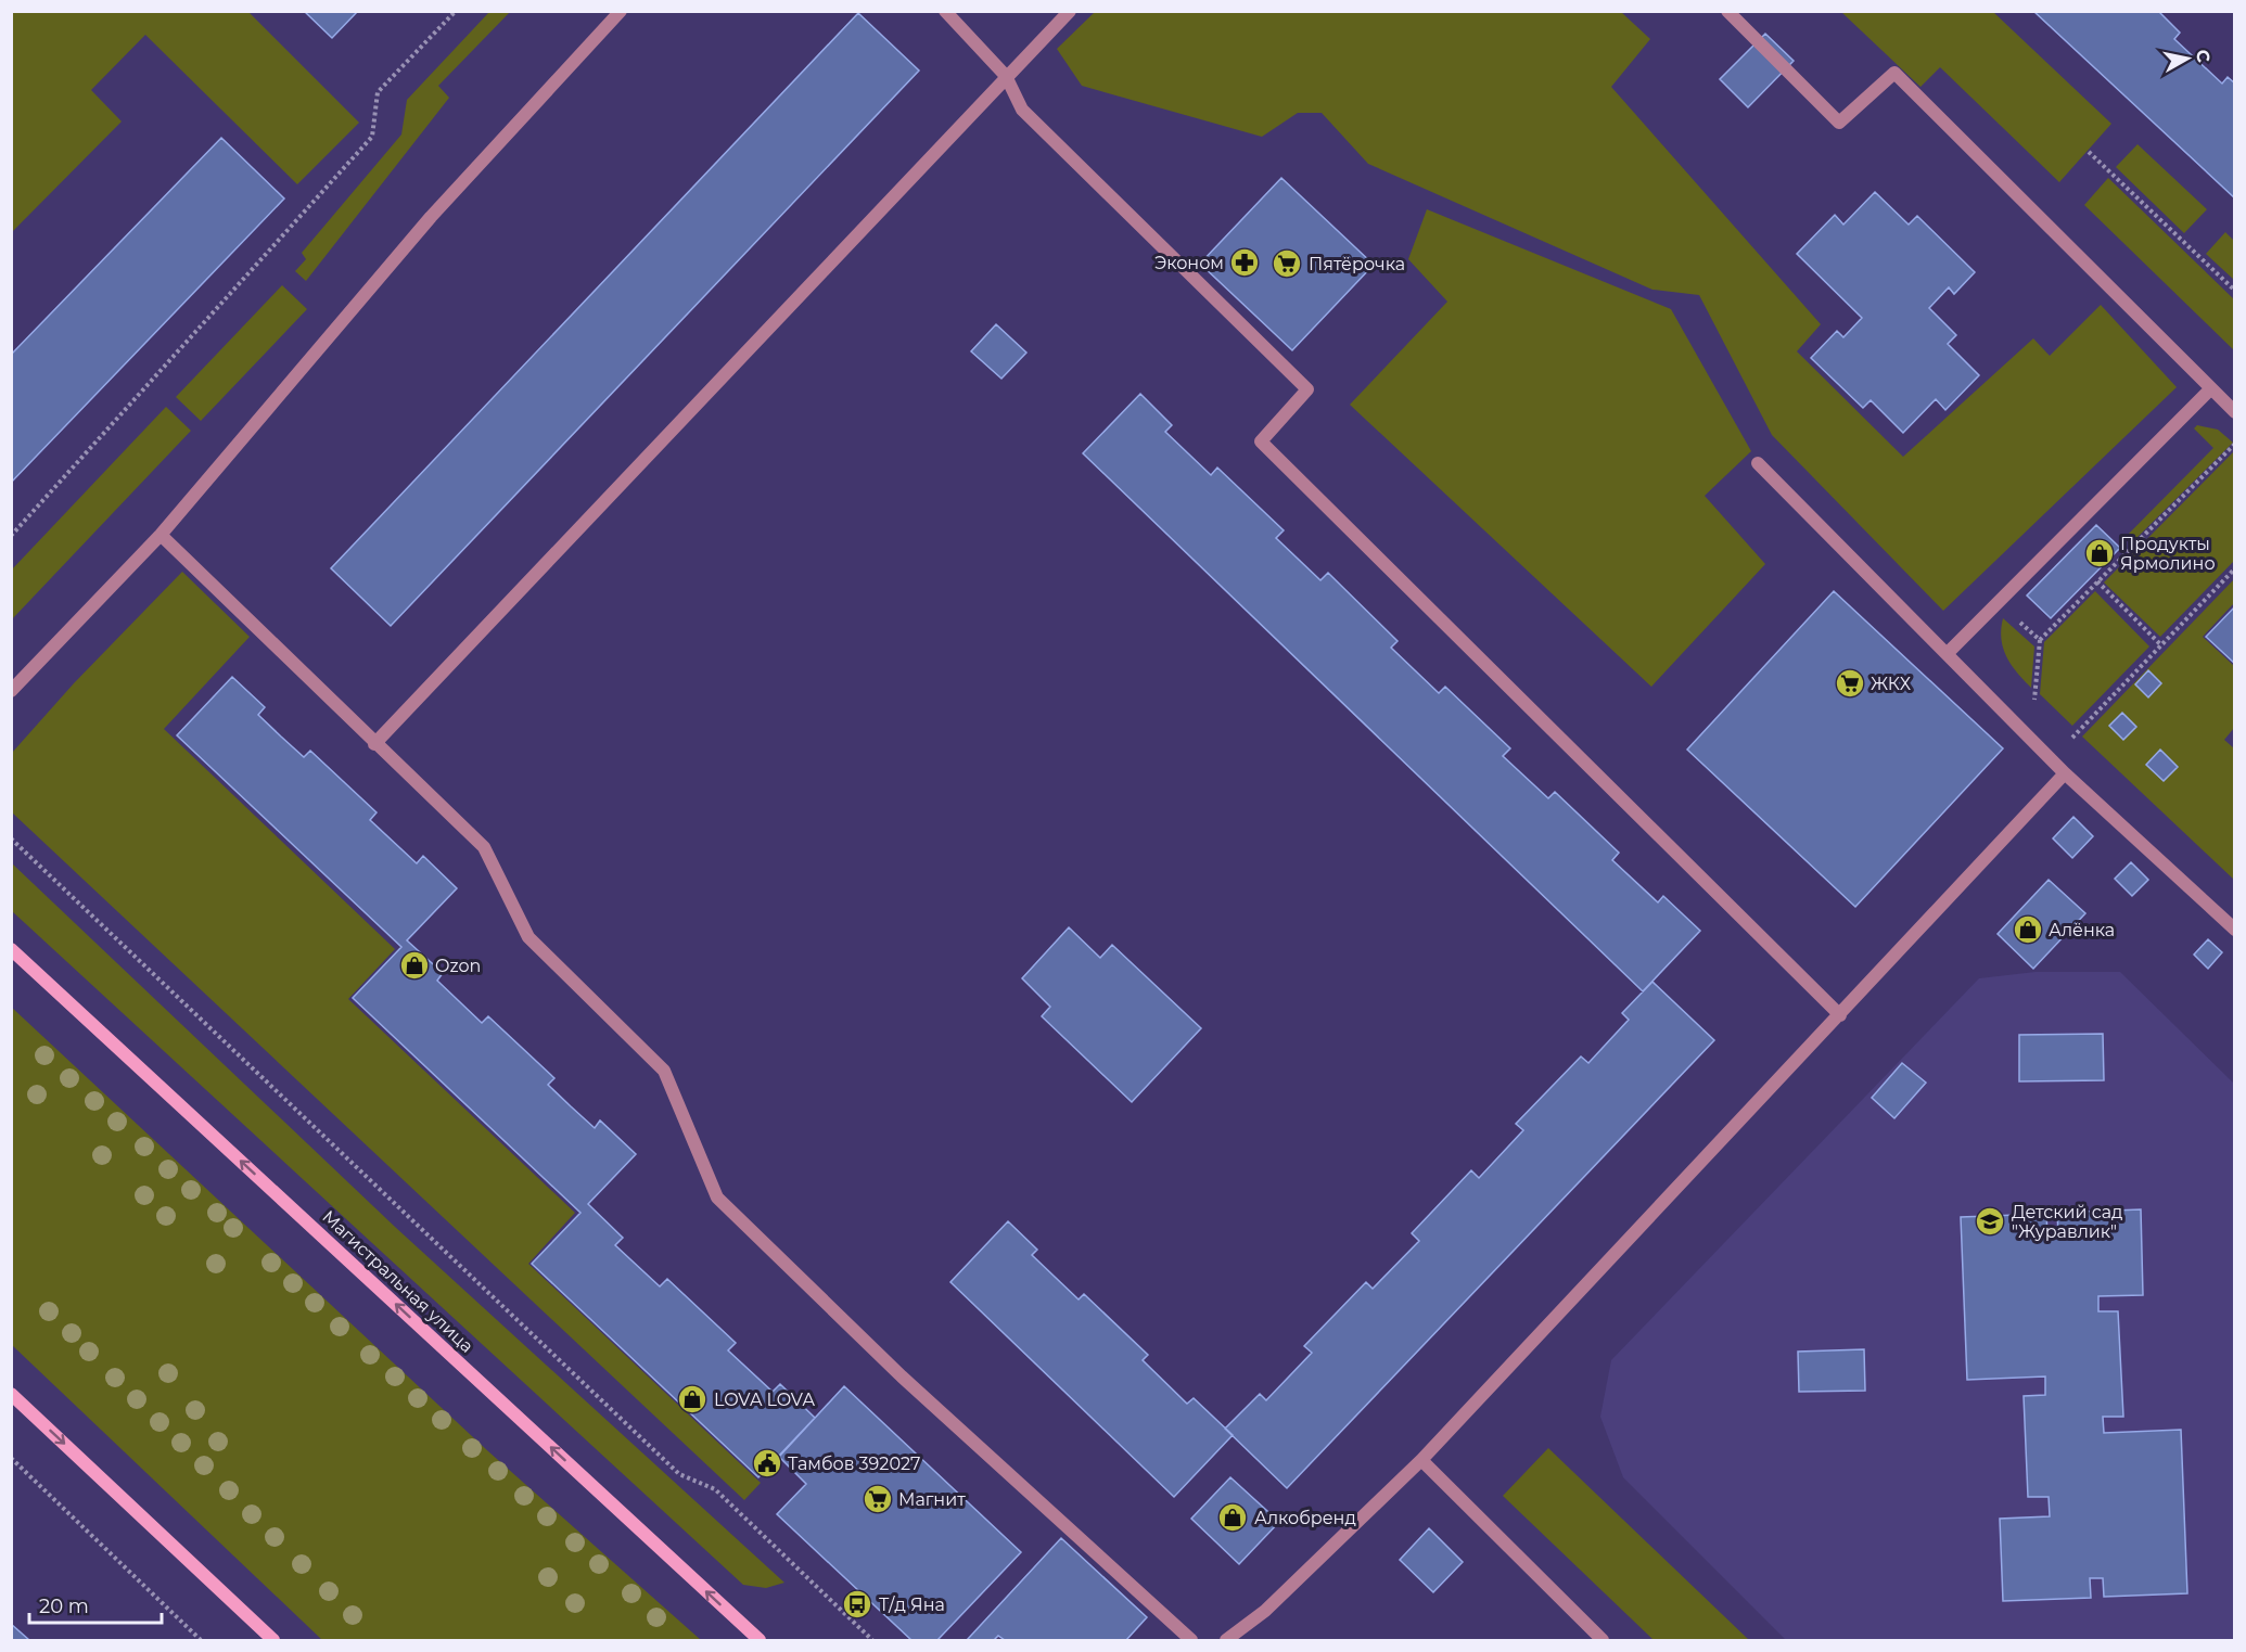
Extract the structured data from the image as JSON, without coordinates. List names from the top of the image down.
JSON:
{
  "streets": {
    "main road": ["Магистральная улица"]
  },
  "one_way": ["Магистральная улица"],
  "places": {
    "pharmacy": ["Эконом"],
    "supermarket": ["Пятёрочка", "ЖКХ", "Магнит"],
    "shop": [
      "Продукты Ярмолино",
      "Алёнка",
      "Ozon",
      "LOVA LOVA",
      "Алкобренд"
    ],
    "school or university": ["Детский сад \"Журавлик\""],
    "public building": ["Тамбов 392027"],
    "bus stop": ["Т/д Яна"]
  },
  "scale_bar": "20 m",
  "north": "right"
}
